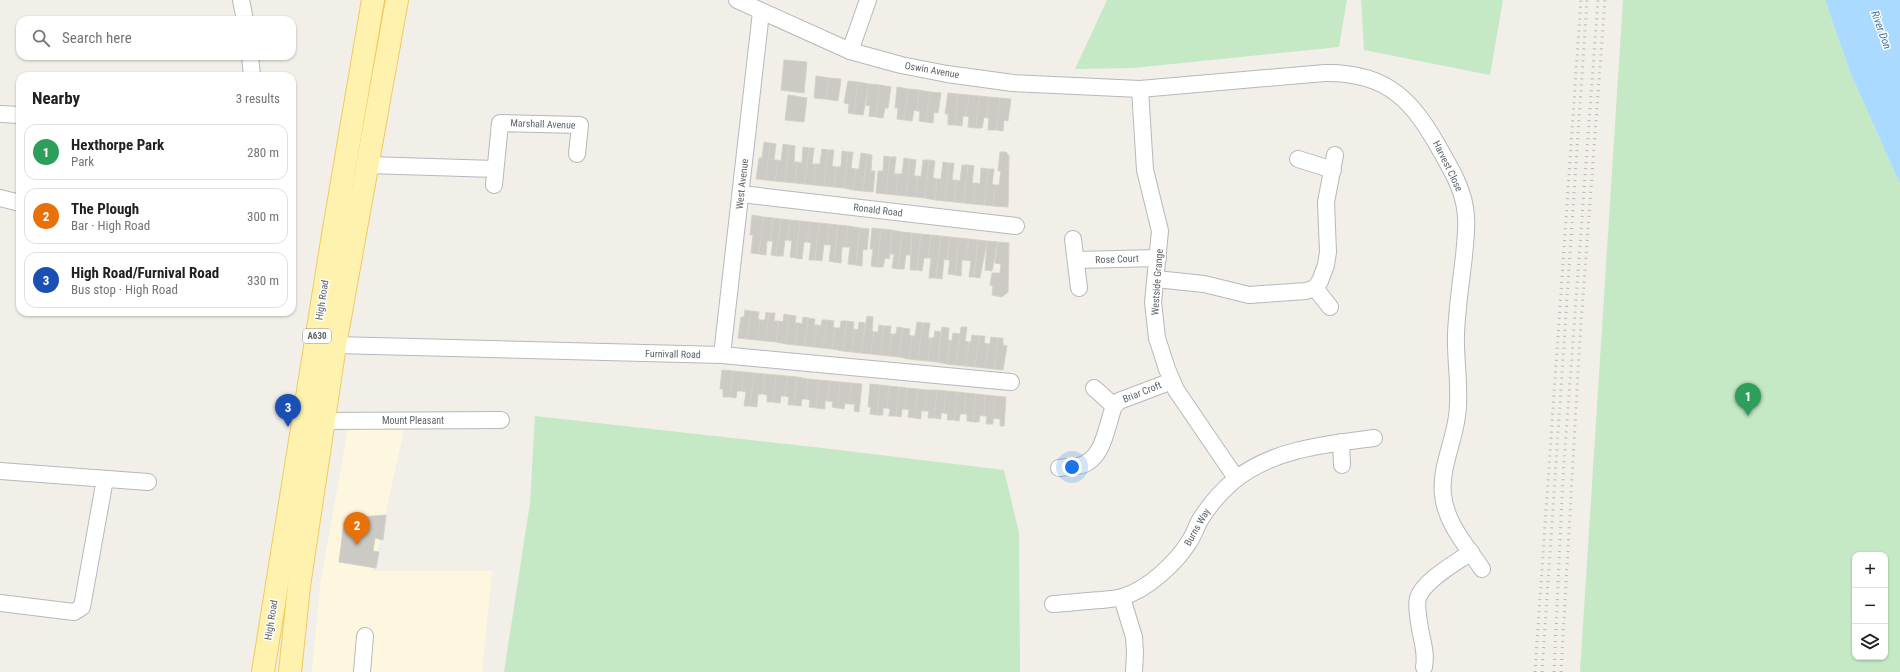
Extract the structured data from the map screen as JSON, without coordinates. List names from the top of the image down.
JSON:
{
  "streets": {
    "main road": ["High Road", "A630"],
    "street": [
      "Oswin Avenue",
      "Marshall Avenue",
      "Harvest Close",
      "West Avenue",
      "Ronald Road",
      "Rose Court",
      "Westside Grange",
      "Furnivall Road",
      "Briar Croft",
      "Mount Pleasant",
      "Burns Way"
    ]
  },
  "crossings": [
    ["Oswin Avenue", "Harvest Close"],
    ["Oswin Avenue", "West Avenue"],
    ["Oswin Avenue", "Westside Grange"],
    ["Harvest Close", "Westside Grange"],
    ["West Avenue", "Ronald Road"],
    ["West Avenue", "Furnivall Road"],
    ["Rose Court", "Westside Grange"],
    ["Westside Grange", "Briar Croft"],
    ["Westside Grange", "Burns Way"],
    ["High Road", "Furnivall Road"],
    ["High Road", "Mount Pleasant"]
  ],
  "water": ["River Don"],
  "page": {
    "search": "Search here",
    "heading": ["Nearby", "3 results"],
    "list": [
      {
        "mark": "1",
        "name": "Hexthorpe Park",
        "note": "Park",
        "value": "280 m"
      },
      {
        "mark": "2",
        "name": "The Plough",
        "note": "Bar · High Road",
        "value": "300 m"
      },
      {
        "mark": "3",
        "name": "High Road/Furnival Road",
        "note": "Bus stop · High Road",
        "value": "330 m"
      }
    ],
    "pins": ["1", "3", "2"],
    "map_buttons": ["+", "−"]
  }
}
